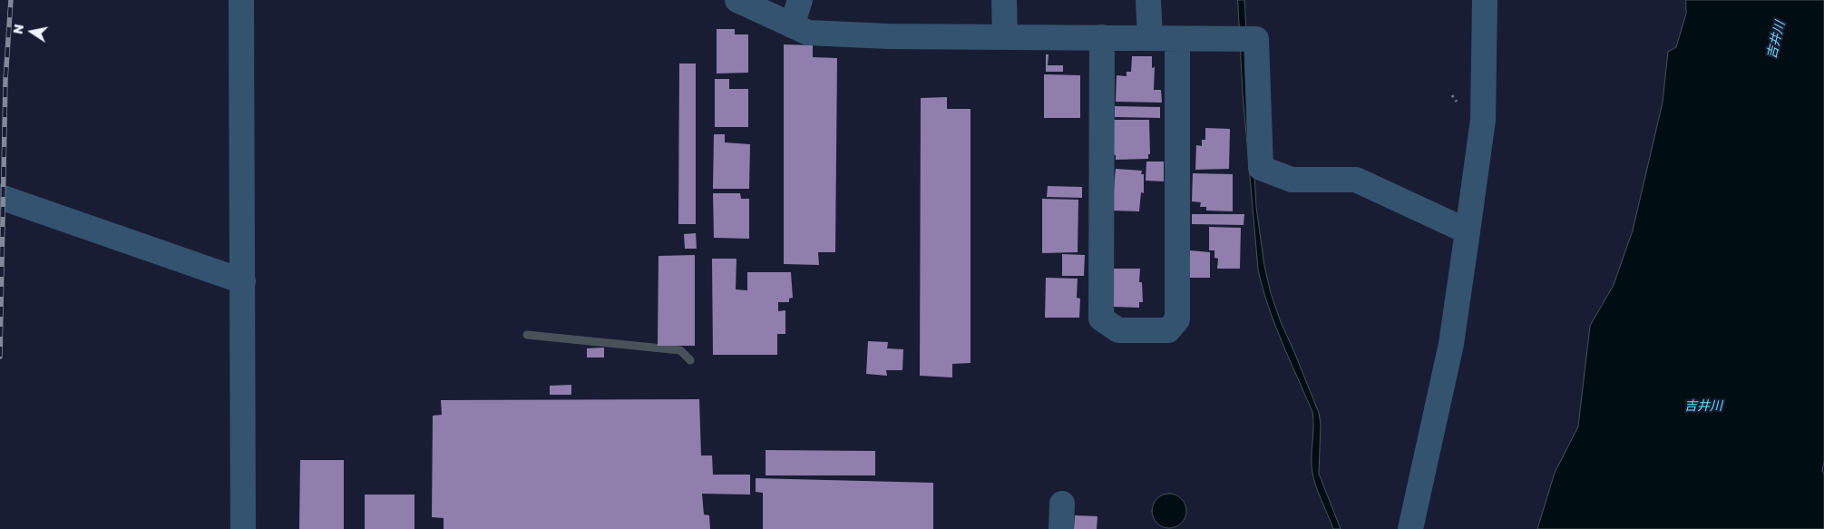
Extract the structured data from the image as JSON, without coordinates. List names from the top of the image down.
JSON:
{
  "water": ["吉井川"],
  "north": "left"
}
